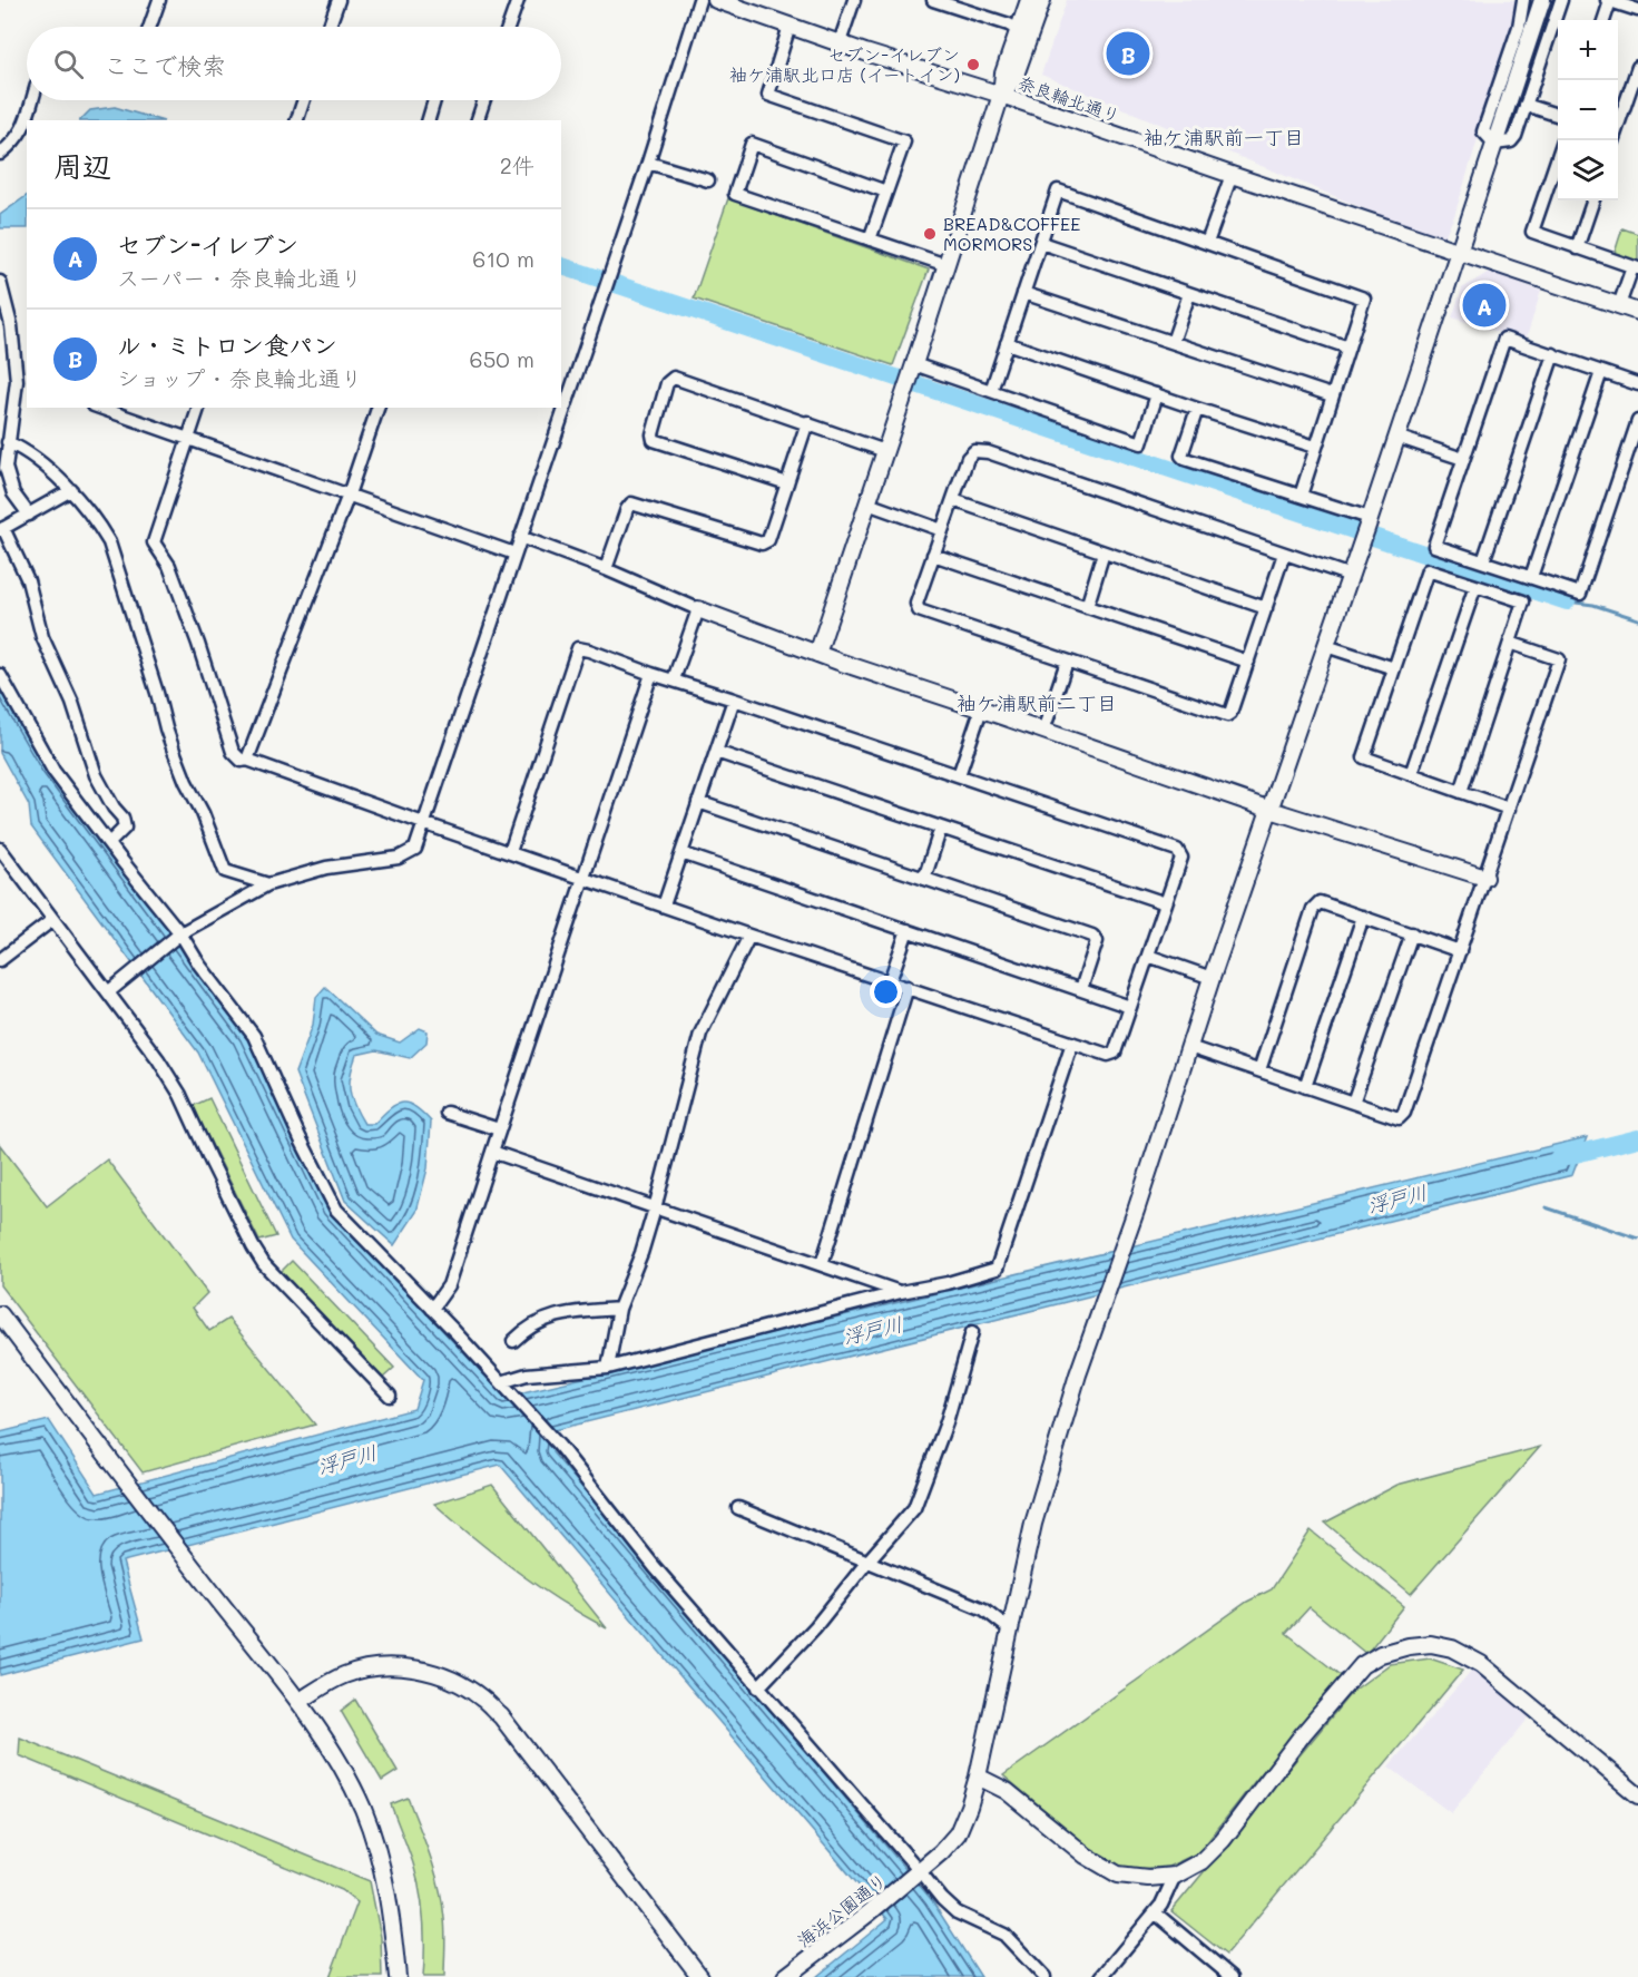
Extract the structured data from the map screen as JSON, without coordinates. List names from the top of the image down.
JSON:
{
  "streets": {
    "street": ["奈良輪北通り", "海浜公園通り"]
  },
  "crossings": [
    ["奈良輪北通り", "海浜公園通り"]
  ],
  "districts": ["袖ケ浦駅前一丁目", "袖ケ浦駅前二丁目"],
  "water": ["浮戸川"],
  "places": ["セブン-イレブン 袖ケ浦駅北口店 (イートイン)", "BREAD&COFFEE MORMORS"],
  "page": {
    "map_buttons": ["+", "−"],
    "search": "ここで検索",
    "pins": ["B", "A"],
    "heading": ["周辺", "2件"],
    "list": [
      {
        "mark": "A",
        "name": "セブン-イレブン",
        "note": "スーパー · 奈良輪北通り",
        "value": "610 m"
      },
      {
        "mark": "B",
        "name": "ル・ミトロン食パン",
        "note": "ショップ · 奈良輪北通り",
        "value": "650 m"
      }
    ]
  }
}
